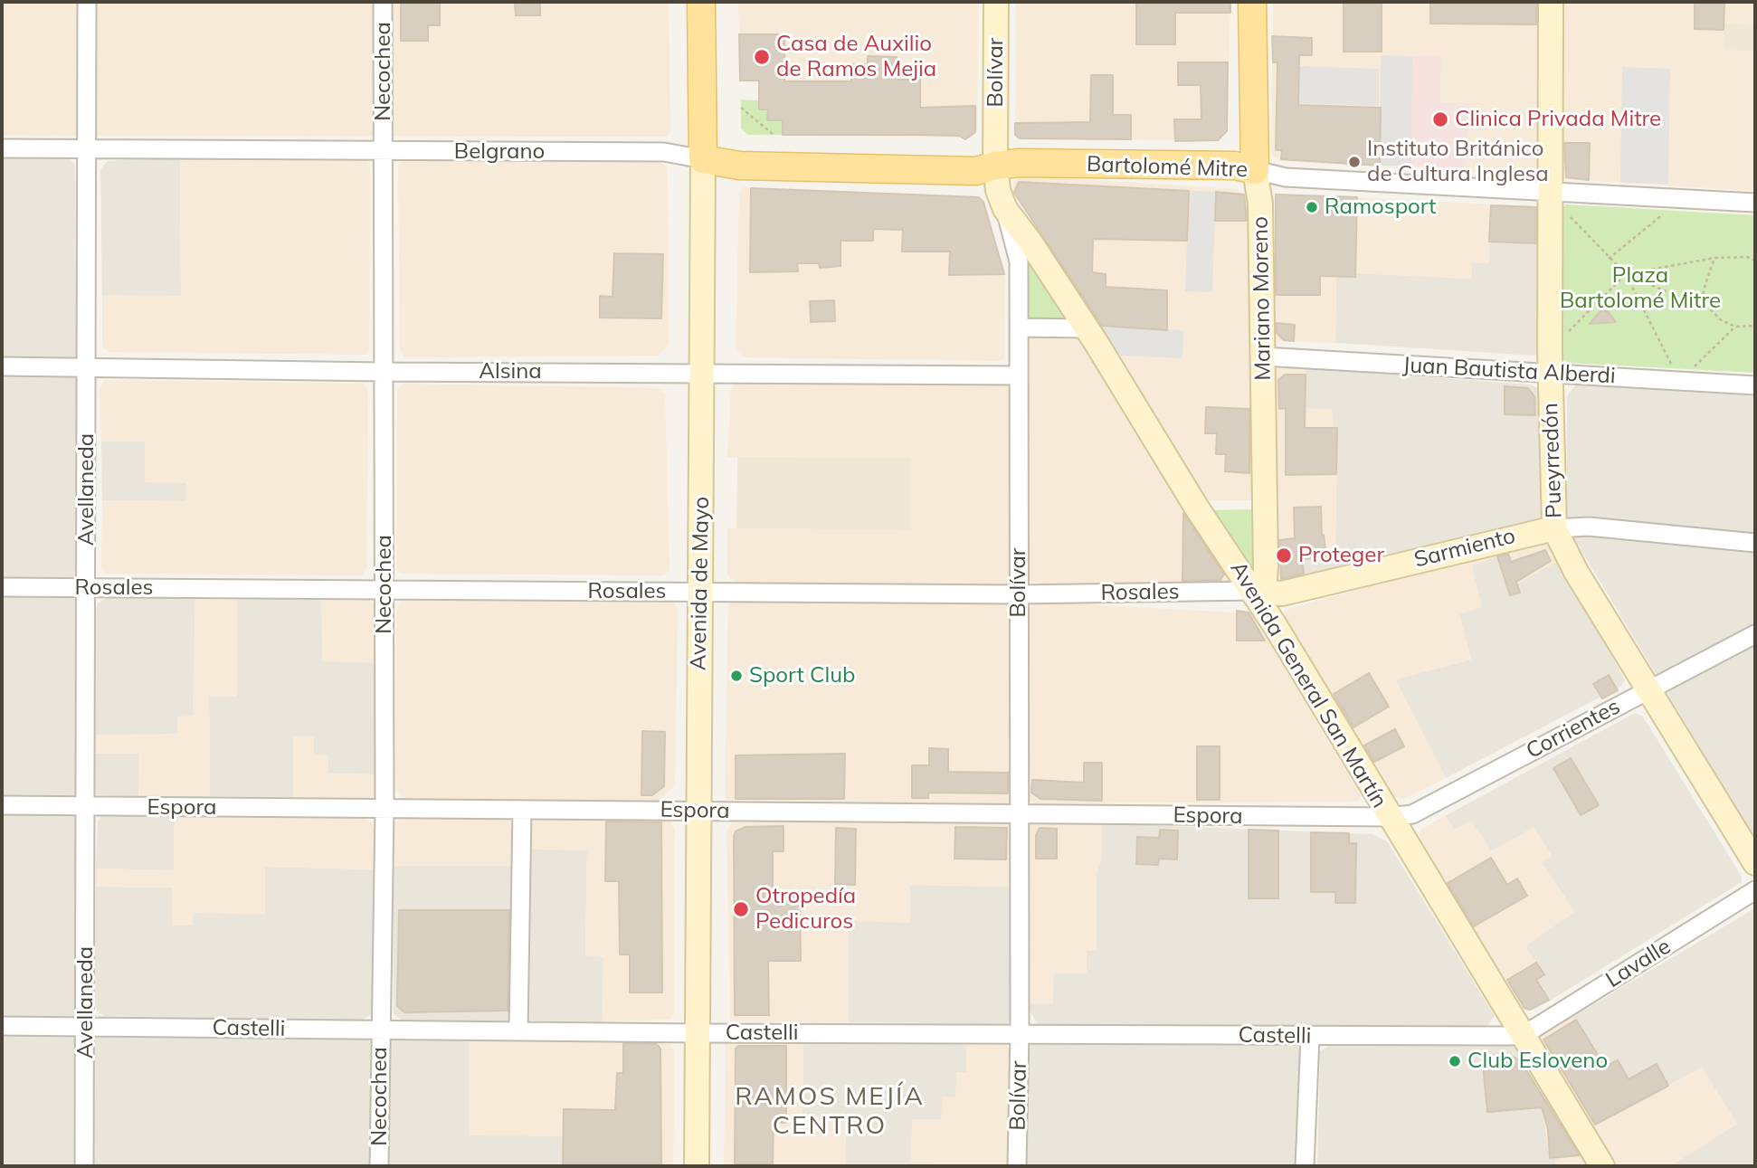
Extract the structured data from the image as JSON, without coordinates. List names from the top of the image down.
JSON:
{
  "streets": {
    "main road": [
      "Belgrano",
      "Bartolomé Mitre",
      "Mariano Moreno",
      "Avenida de Mayo"
    ],
    "street": [
      "Necochea",
      "Bolívar",
      "Juan Bautista Alberdi",
      "Alsina",
      "Pueyrredón",
      "Avellaneda",
      "Sarmiento",
      "Rosales",
      "Avenida General San Martín",
      "Corrientes",
      "Espora",
      "Lavalle",
      "Castelli"
    ]
  },
  "crossings": [
    ["Necochea", "Belgrano"],
    ["Necochea", "Alsina"],
    ["Necochea", "Rosales"],
    ["Necochea", "Espora"],
    ["Necochea", "Castelli"],
    ["Bolívar", "Belgrano"],
    ["Bolívar", "Bartolomé Mitre"],
    ["Bolívar", "Alsina"],
    ["Bolívar", "Rosales"],
    ["Bolívar", "Avenida General San Martín"],
    ["Bolívar", "Espora"],
    ["Bolívar", "Castelli"],
    ["Belgrano", "Bartolomé Mitre"],
    ["Belgrano", "Avellaneda"],
    ["Belgrano", "Avenida de Mayo"],
    ["Bartolomé Mitre", "Mariano Moreno"],
    ["Bartolomé Mitre", "Pueyrredón"],
    ["Mariano Moreno", "Juan Bautista Alberdi"],
    ["Mariano Moreno", "Sarmiento"],
    ["Mariano Moreno", "Rosales"],
    ["Mariano Moreno", "Avenida General San Martín"],
    ["Juan Bautista Alberdi", "Pueyrredón"],
    ["Alsina", "Avellaneda"],
    ["Alsina", "Avenida de Mayo"],
    ["Pueyrredón", "Sarmiento"],
    ["Pueyrredón", "Corrientes"],
    ["Avellaneda", "Rosales"],
    ["Avellaneda", "Espora"],
    ["Avellaneda", "Castelli"],
    ["Sarmiento", "Rosales"],
    ["Sarmiento", "Avenida General San Martín"],
    ["Avenida de Mayo", "Rosales"],
    ["Avenida de Mayo", "Espora"],
    ["Avenida de Mayo", "Castelli"],
    ["Rosales", "Avenida General San Martín"],
    ["Avenida General San Martín", "Corrientes"],
    ["Avenida General San Martín", "Espora"],
    ["Avenida General San Martín", "Lavalle"],
    ["Avenida General San Martín", "Castelli"],
    ["Corrientes", "Espora"],
    ["Lavalle", "Castelli"]
  ],
  "districts": ["RAMOS MEJÍA CENTRO"],
  "parks": ["Plaza Bartolomé Mitre"],
  "places": [
    "Casa de Auxilio de Ramos Mejia",
    "Clinica Privada Mitre",
    "Instituto Británico de Cultura Inglesa",
    "Ramosport",
    "Proteger",
    "Sport Club",
    "Otropedía Pedicuros",
    "Club Esloveno"
  ]
}
